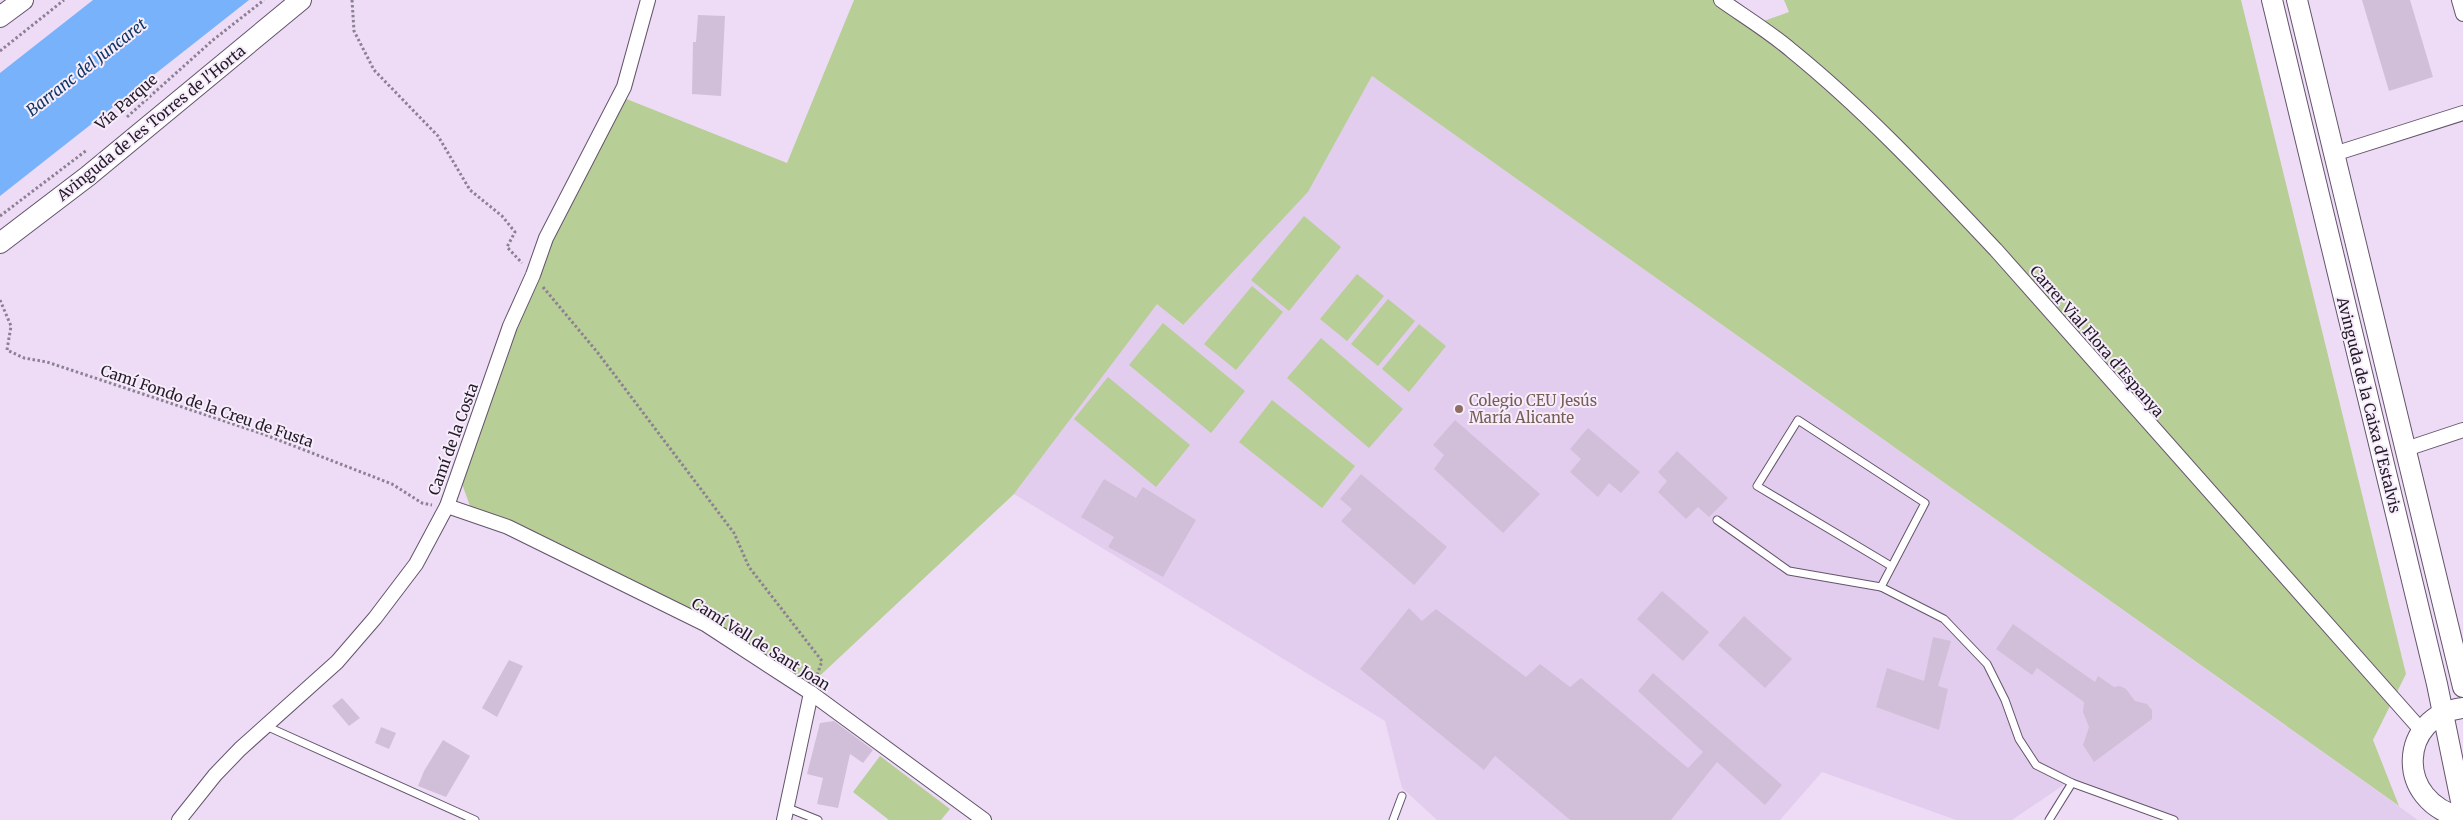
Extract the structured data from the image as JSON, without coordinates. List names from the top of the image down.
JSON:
{
  "streets": {
    "main road": ["Avinguda de les Torres de l'Horta", "Avinguda de la Caixa d'Estalvis"],
    "street": ["Carrer Vial Flora d'Espanya", "Camí de la Costa", "Camí Vell de Sant Joan"],
    "path": ["Vía Parque", "Camí Fondo de la Creu de Fusta"]
  },
  "crossings": [
    ["Camí Fondo de la Creu de Fusta", "Camí de la Costa"],
    ["Camí Fondo de la Creu de Fusta", "Camí Vell de Sant Joan"],
    ["Camí de la Costa", "Camí Vell de Sant Joan"]
  ],
  "water": ["Barranc del Juncaret"],
  "places": ["Colegio CEU Jesús María Alicante"]
}
